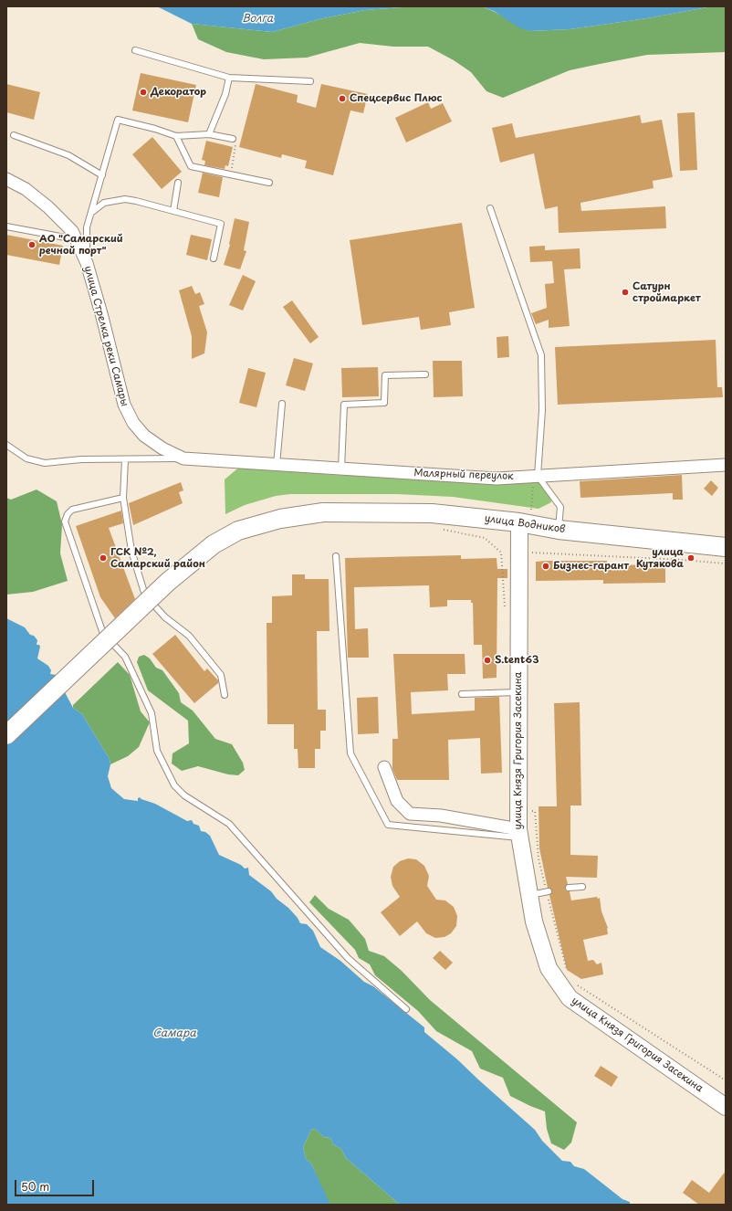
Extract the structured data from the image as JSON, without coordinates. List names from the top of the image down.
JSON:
{
  "streets": {
    "main road": ["улица Водников", "улица Князя Григория Засекина"],
    "street": ["улица Стрелка реки Самары", "Малярный переулок"]
  },
  "crossings": [
    ["улица Стрелка реки Самары", "Малярный переулок"],
    ["улица Водников", "улица Князя Григория Засекина"]
  ],
  "water": ["Волга", "Самара"],
  "places": [
    "Декоратор",
    "Спецсервис Плюс",
    "АО \"Самарский речной порт\"",
    "Сатурн строймаркет",
    "ГСК №2, Самарский район",
    "улица Кутякова",
    "Бизнес-гарант",
    "S.tent63"
  ],
  "scale_bar": "50 m"
}
